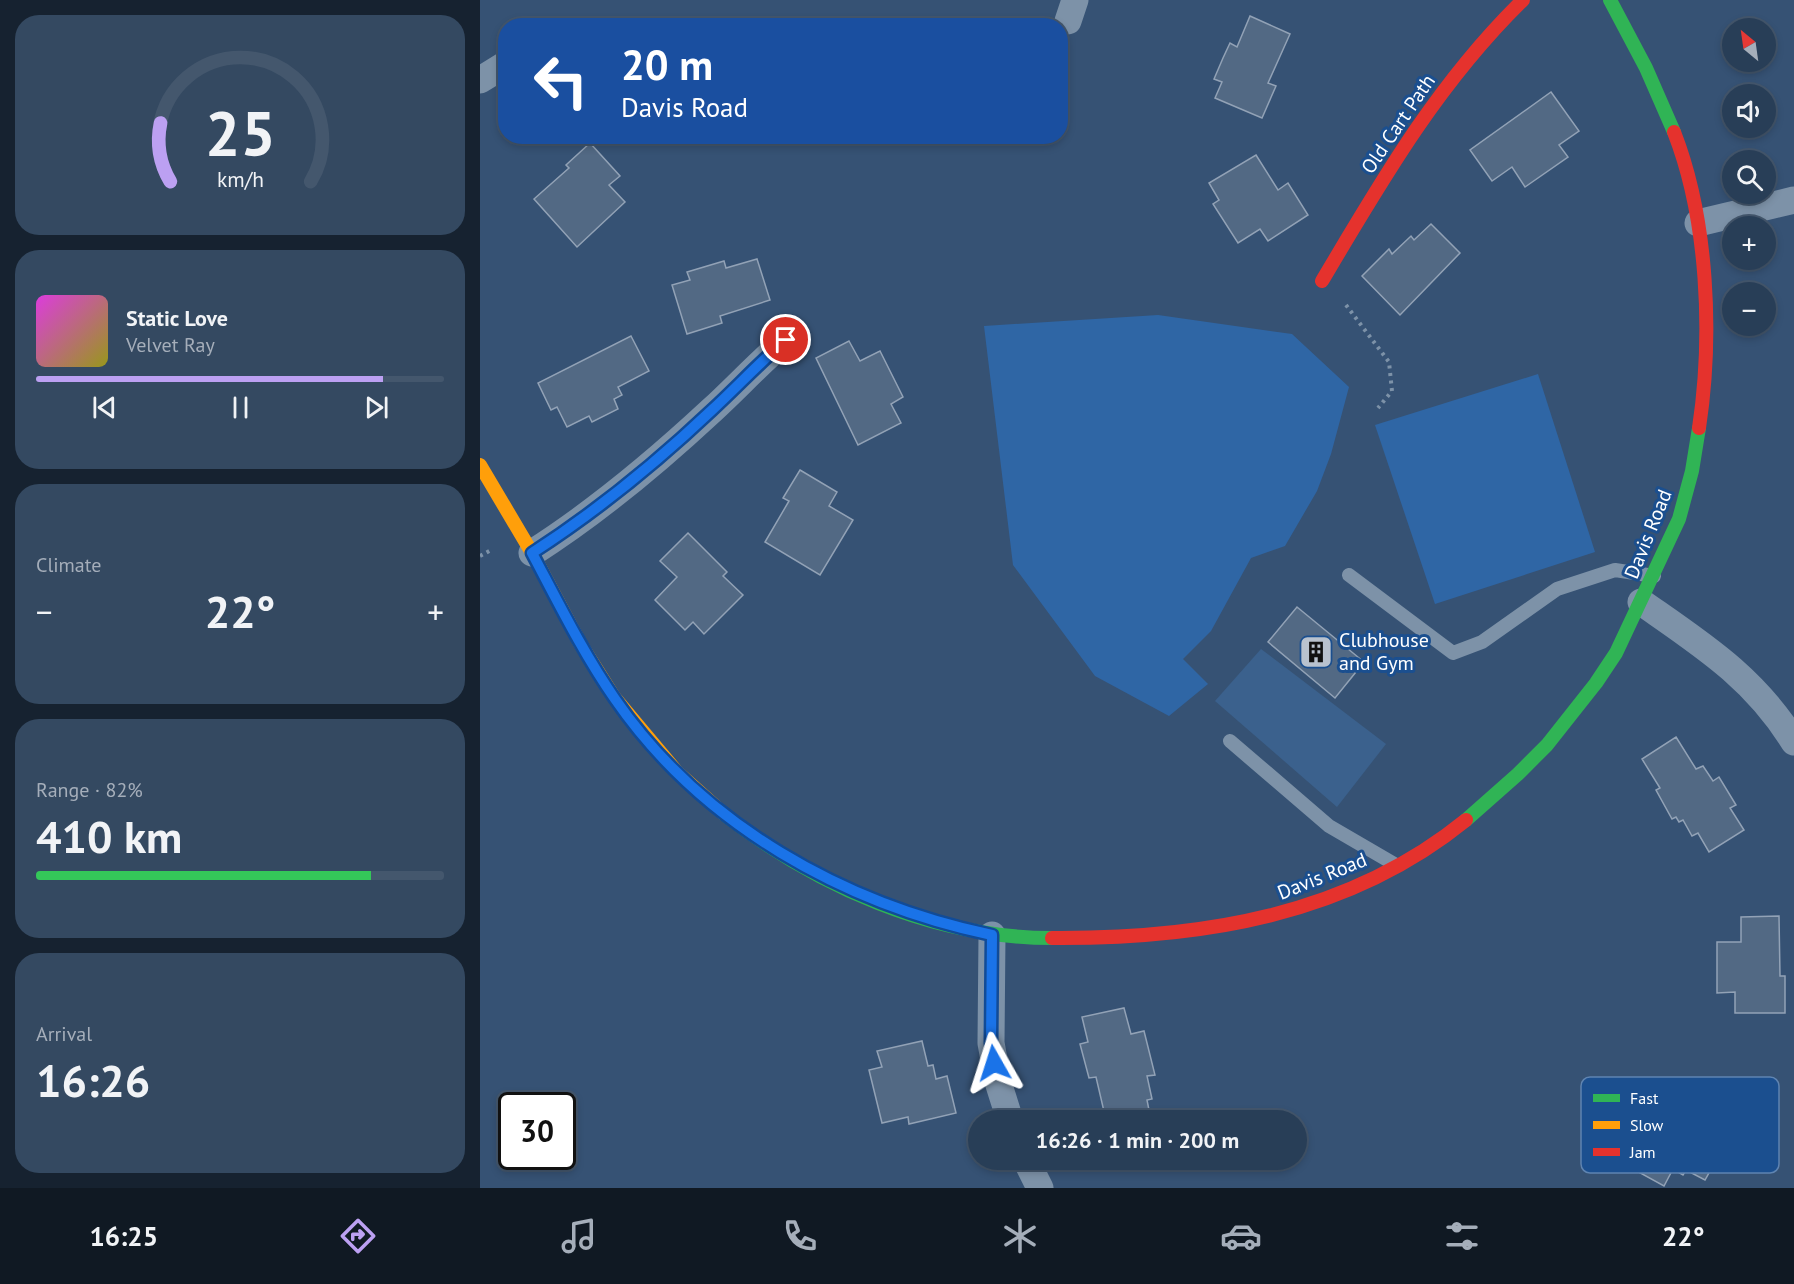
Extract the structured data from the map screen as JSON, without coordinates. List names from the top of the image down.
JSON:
{
  "streets": {
    "street": ["Old Cart Path", "Davis Road"]
  },
  "places": {
    "building": ["Clubhouse and Gym"]
  },
  "legend": ["Fast", "Slow", "Jam"],
  "north": "top left",
  "page": {
    "map_buttons": ["+", "−"],
    "turn": ["20 m", "Davis Road"],
    "song": ["Static Love", "Velvet Ray"],
    "tile": [
      "Climate",
      ["Range · 82%", "410 km"],
      ["Arrival", "16:26"]
    ],
    "heat": ["−", "22°", "+"],
    "limit": "30",
    "trip": "16:26 · 1 min · 200 m",
    "tabs": ["16:25", "22°"],
    "gauge": ["25", "km/h"]
  }
}
